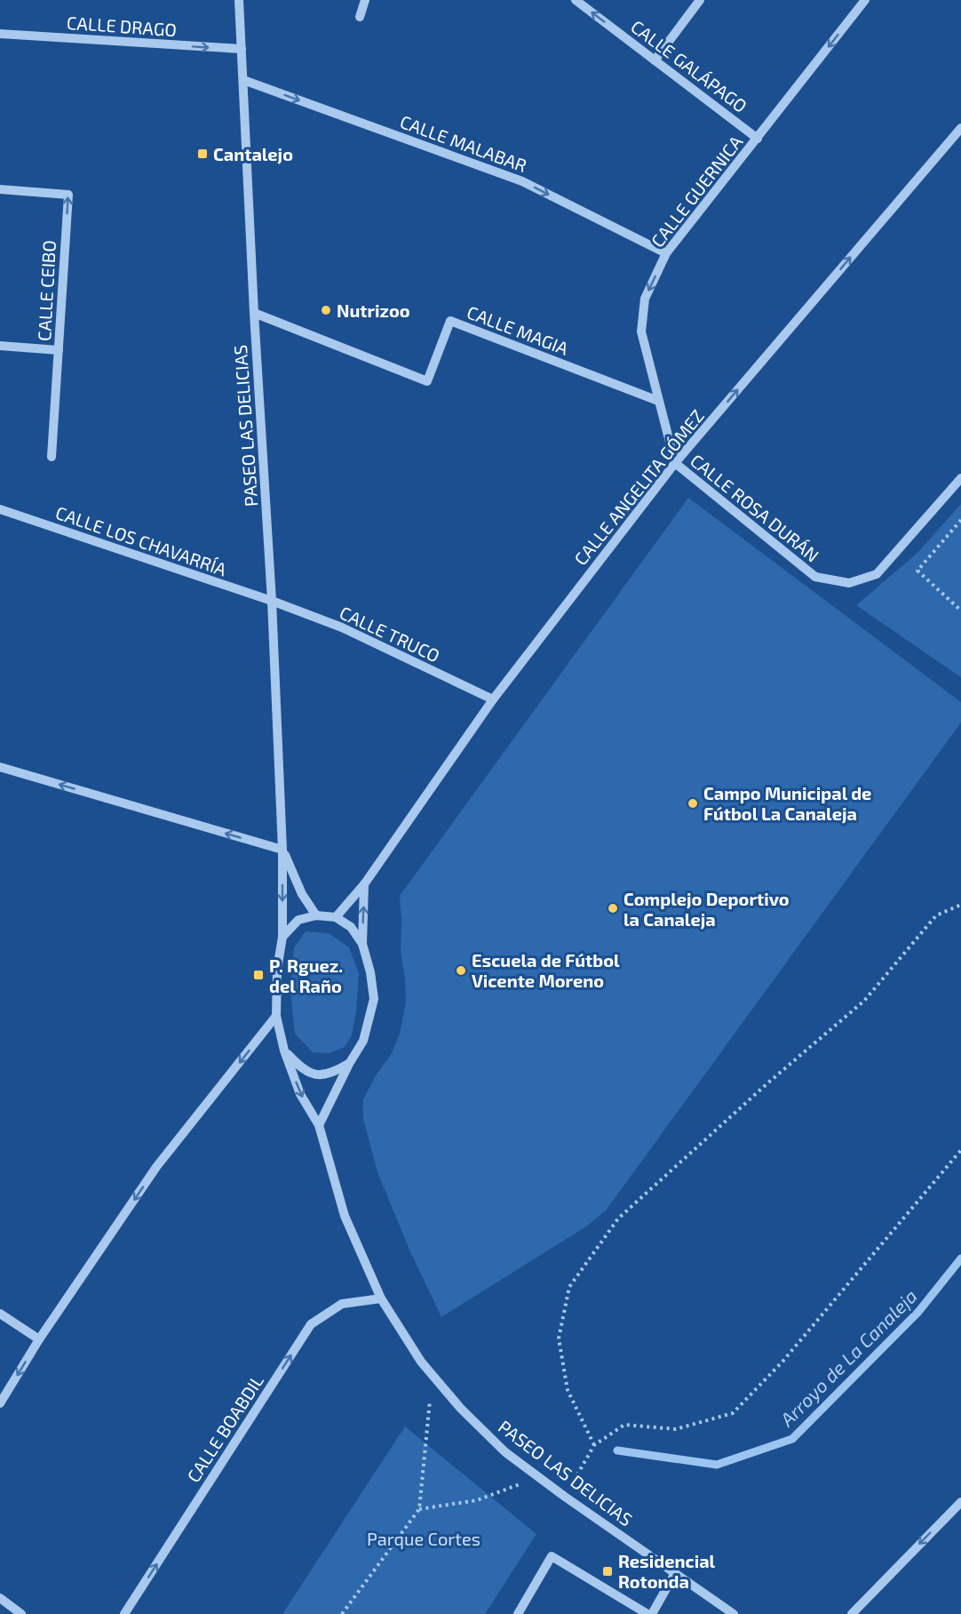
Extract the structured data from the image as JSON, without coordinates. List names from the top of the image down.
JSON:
{
  "streets": {
    "street": [
      "CALLE DRAGO",
      "CALLE GALÁPAGO",
      "CALLE MALABAR",
      "CALLE GUERNICA",
      "CALLE CEIBO",
      "CALLE MAGIA",
      "PASEO LAS DELICIAS",
      "CALLE ANGELITA GÓMEZ",
      "CALLE ROSA DURÁN",
      "CALLE LOS CHAVARRÍA",
      "CALLE TRUCO",
      "CALLE BOABDIL"
    ]
  },
  "crossings": [
    ["CALLE DRAGO", "PASEO LAS DELICIAS"],
    ["CALLE GALÁPAGO", "CALLE GUERNICA"],
    ["CALLE MALABAR", "CALLE GUERNICA"],
    ["CALLE MALABAR", "PASEO LAS DELICIAS"],
    ["CALLE GUERNICA", "CALLE MAGIA"],
    ["CALLE GUERNICA", "CALLE ANGELITA GÓMEZ"],
    ["CALLE GUERNICA", "CALLE ROSA DURÁN"],
    ["CALLE MAGIA", "PASEO LAS DELICIAS"],
    ["PASEO LAS DELICIAS", "CALLE ANGELITA GÓMEZ"],
    ["PASEO LAS DELICIAS", "CALLE LOS CHAVARRÍA"],
    ["PASEO LAS DELICIAS", "CALLE TRUCO"],
    ["PASEO LAS DELICIAS", "CALLE BOABDIL"],
    ["CALLE ANGELITA GÓMEZ", "CALLE ROSA DURÁN"],
    ["CALLE ANGELITA GÓMEZ", "CALLE TRUCO"],
    ["CALLE LOS CHAVARRÍA", "CALLE TRUCO"]
  ],
  "one_way": [
    "CALLE DRAGO",
    "CALLE GALÁPAGO",
    "CALLE MALABAR",
    "CALLE GUERNICA",
    "CALLE ANGELITA GÓMEZ",
    "CALLE BOABDIL"
  ],
  "water": ["Arroyo de La Canaleja"],
  "parks": ["Parque Cortes"],
  "places": {
    "transit": ["Cantalejo", "P. Rguez. del Raño", "Residencial Rotonda"],
    "other": [
      "Nutrizoo",
      "Campo Municipal de Fútbol La Canaleja",
      "Complejo Deportivo la Canaleja",
      "Escuela de Fútbol Vicente Moreno"
    ]
  }
}
